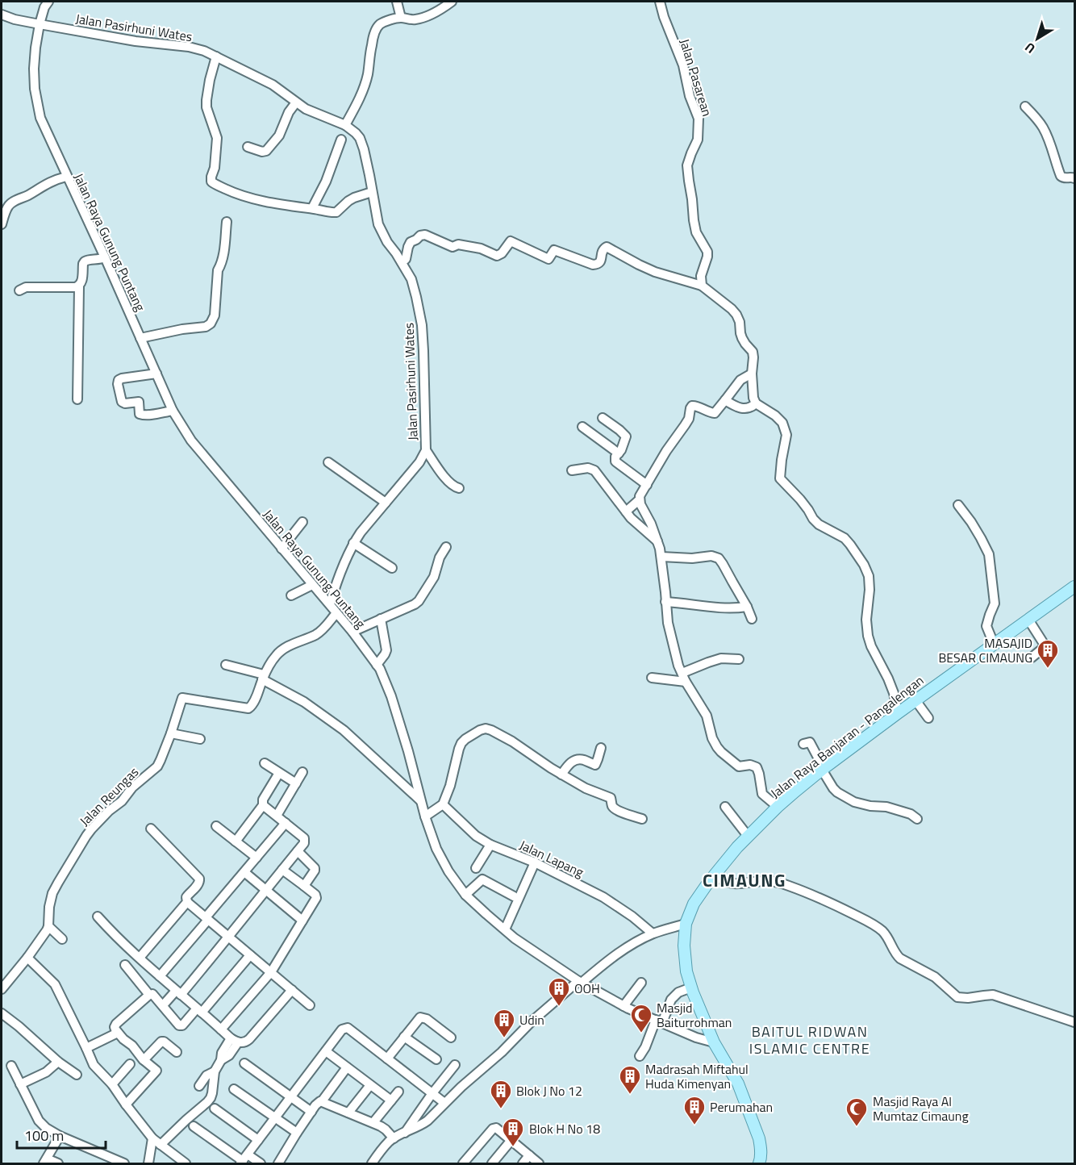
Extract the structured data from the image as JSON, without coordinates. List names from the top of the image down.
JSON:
{
  "streets": {
    "main road": ["Jalan Raya Banjaran - Pangalengan"],
    "street": [
      "Jalan Pasirhuni Wates",
      "Jalan Pasarean",
      "Jalan Raya Gunung Puntang",
      "Jalan Reungas",
      "Jalan Lapang"
    ]
  },
  "crossings": [
    ["Jalan Pasirhuni Wates", "Jalan Raya Gunung Puntang"],
    ["Jalan Raya Gunung Puntang", "Jalan Raya Banjaran - Pangalengan"],
    ["Jalan Raya Gunung Puntang", "Jalan Reungas"]
  ],
  "districts": ["CIMAUNG", "BAITUL RIDWAN ISLAMIC CENTRE"],
  "places": {
    "building": [
      "MASAJID BESAR CIMAUNG",
      "OOH",
      "Udin",
      "Madrasah Miftahul Huda Kimenyan",
      "Blok J No 12",
      "Perumahan",
      "Blok H No 18"
    ],
    "mosque": ["Masjid Baiturrohman", "Masjid Raya Al Mumtaz Cimaung"]
  },
  "scale_bar": "100 m",
  "north": "bottom left"
}
